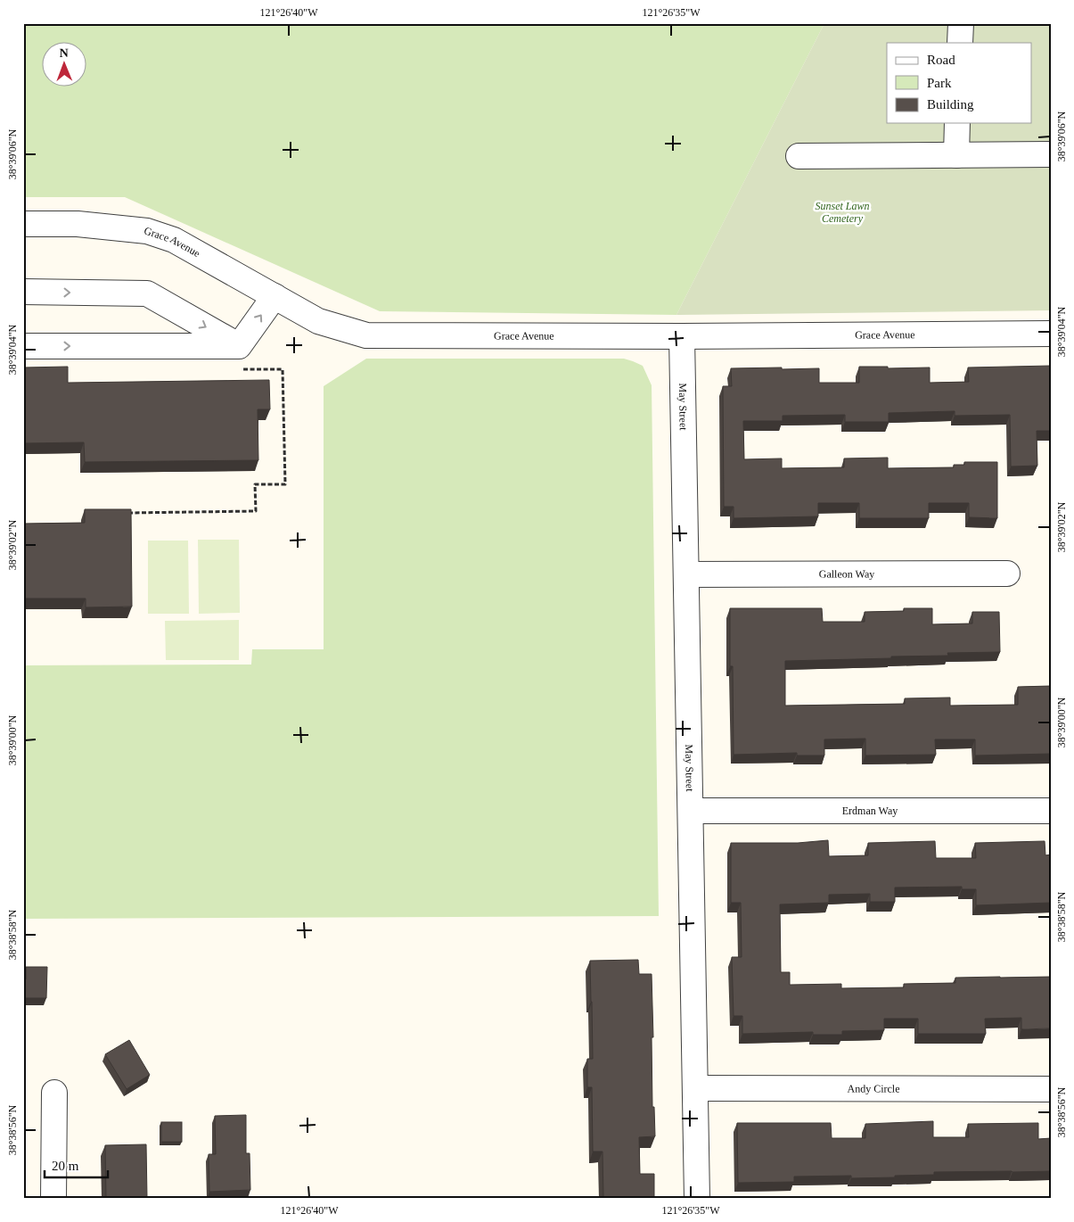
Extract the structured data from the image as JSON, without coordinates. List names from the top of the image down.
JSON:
{
  "streets": {
    "street": [
      "Grace Avenue",
      "May Street",
      "Galleon Way",
      "Erdman Way",
      "Andy Circle"
    ]
  },
  "crossings": [
    ["Grace Avenue", "May Street"],
    ["May Street", "Galleon Way"],
    ["May Street", "Erdman Way"],
    ["May Street", "Andy Circle"]
  ],
  "parks": ["Sunset Lawn Cemetery"],
  "legend": ["Road", "Park", "Building"],
  "scale_bar": "20 m",
  "north": "top",
  "coordinates": [
    "121°26'40\"W",
    "121°26'35\"W",
    "38°39'06\"N",
    "38°39'04\"N",
    "38°39'02\"N",
    "38°39'00\"N",
    "38°38'58\"N",
    "38°38'56\"N"
  ]
}
